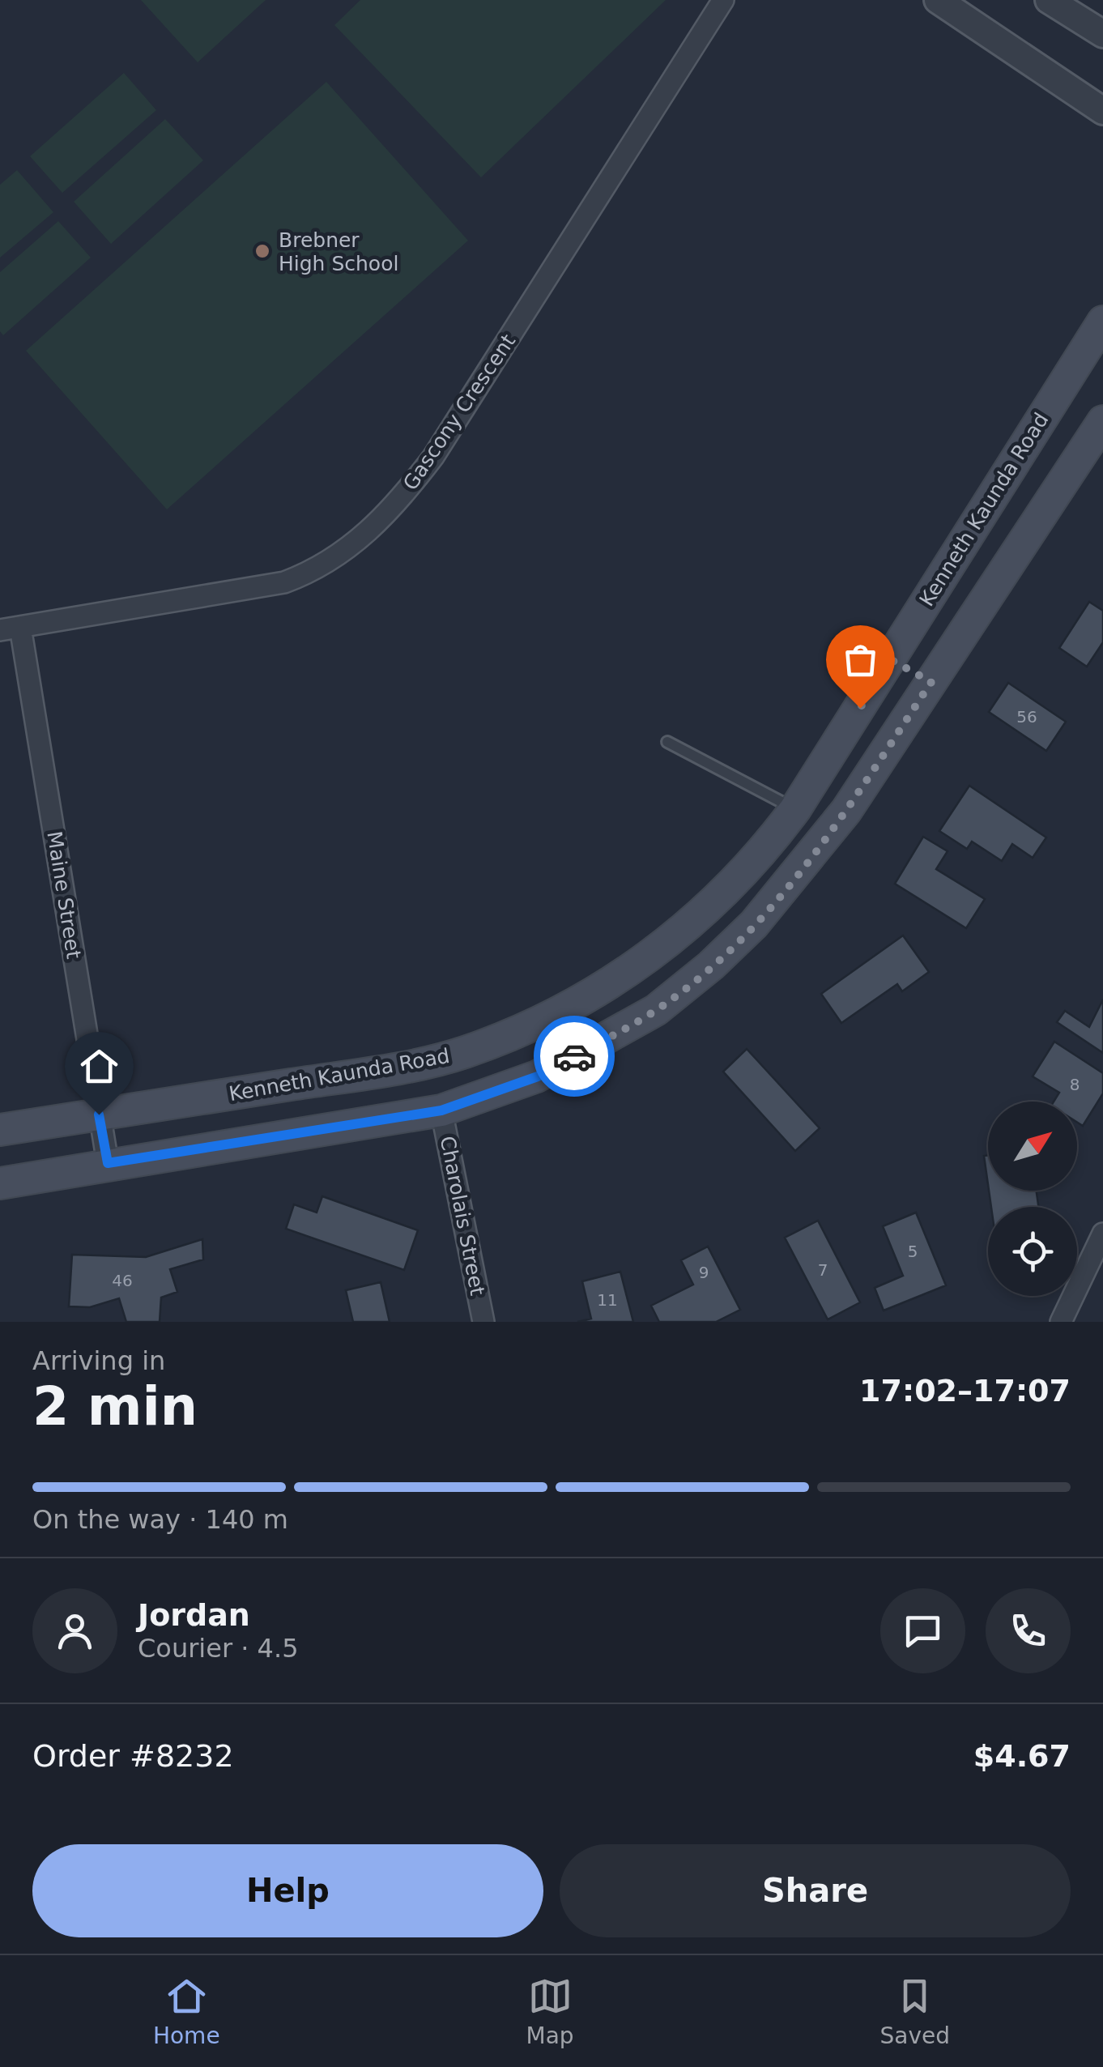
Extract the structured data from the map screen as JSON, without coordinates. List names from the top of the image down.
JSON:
{
  "streets": {
    "main road": ["Kenneth Kaunda Road"],
    "street": ["Gascony Crescent", "Maine Street", "Charolais Street"]
  },
  "crossings": [
    ["Gascony Crescent", "Maine Street"],
    ["Kenneth Kaunda Road", "Maine Street"]
  ],
  "places": ["Brebner High School"],
  "house_numbers": [
    "56",
    "8",
    "5",
    "7",
    "9",
    "46",
    "11"
  ],
  "north": "top right",
  "page": {
    "heading": ["2 min", "Arriving in", "17:02–17:07"],
    "panel": [
      "Jordan",
      "Courier · 4.5",
      "Order #8232",
      "$4.67"
    ],
    "bar": "On the way · 140 m",
    "buttons": ["Help", "Share"],
    "tabs": ["Home", "Map", "Saved"]
  }
}
